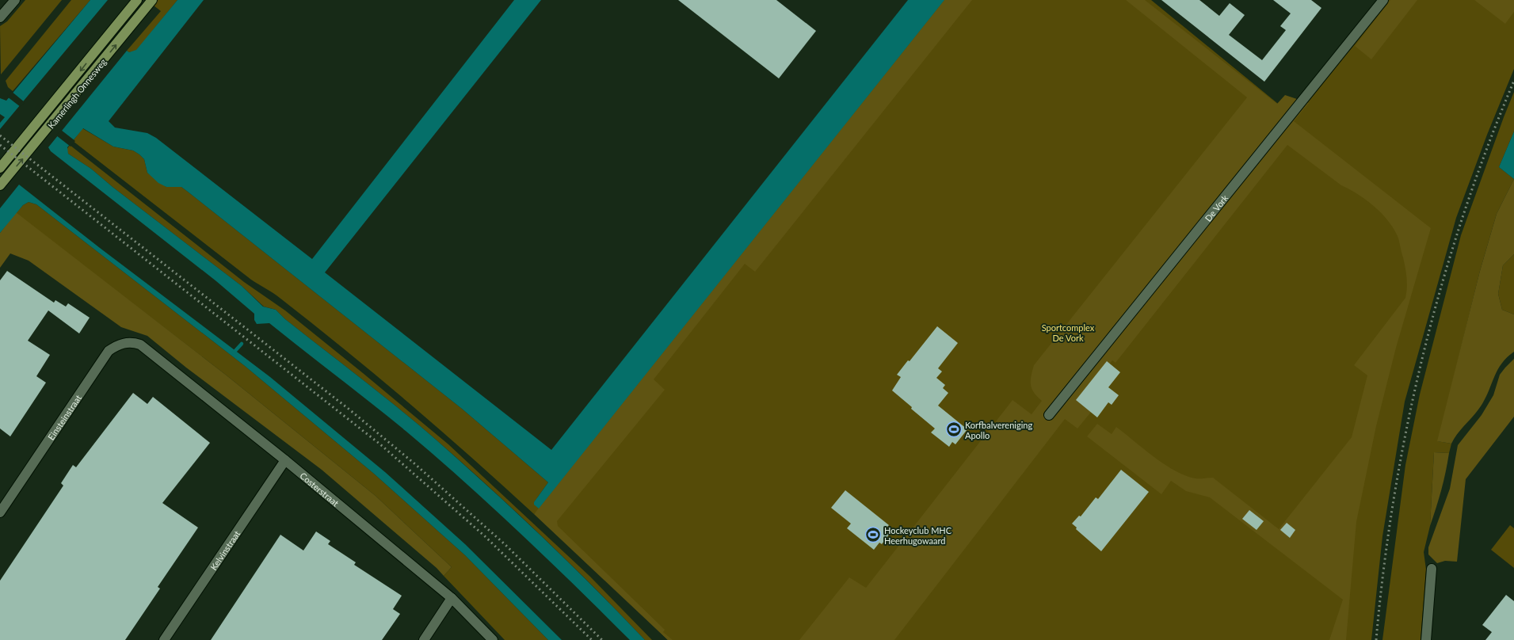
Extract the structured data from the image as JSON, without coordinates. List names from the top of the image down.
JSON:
{
  "streets": {
    "main road": ["Kamerlingh Onnesweg"],
    "street": [
      "De Vork",
      "Einsteinstraat",
      "Costerstraat",
      "Kelvinstraat"
    ]
  },
  "crossings": [
    ["Einsteinstraat", "Costerstraat"],
    ["Costerstraat", "Kelvinstraat"]
  ],
  "parks": ["Sportcomplex De Vork"],
  "places": {
    "sports": ["Korfbalvereniging Apollo", "Hockeyclub MHC Heerhugowaard"]
  }
}
